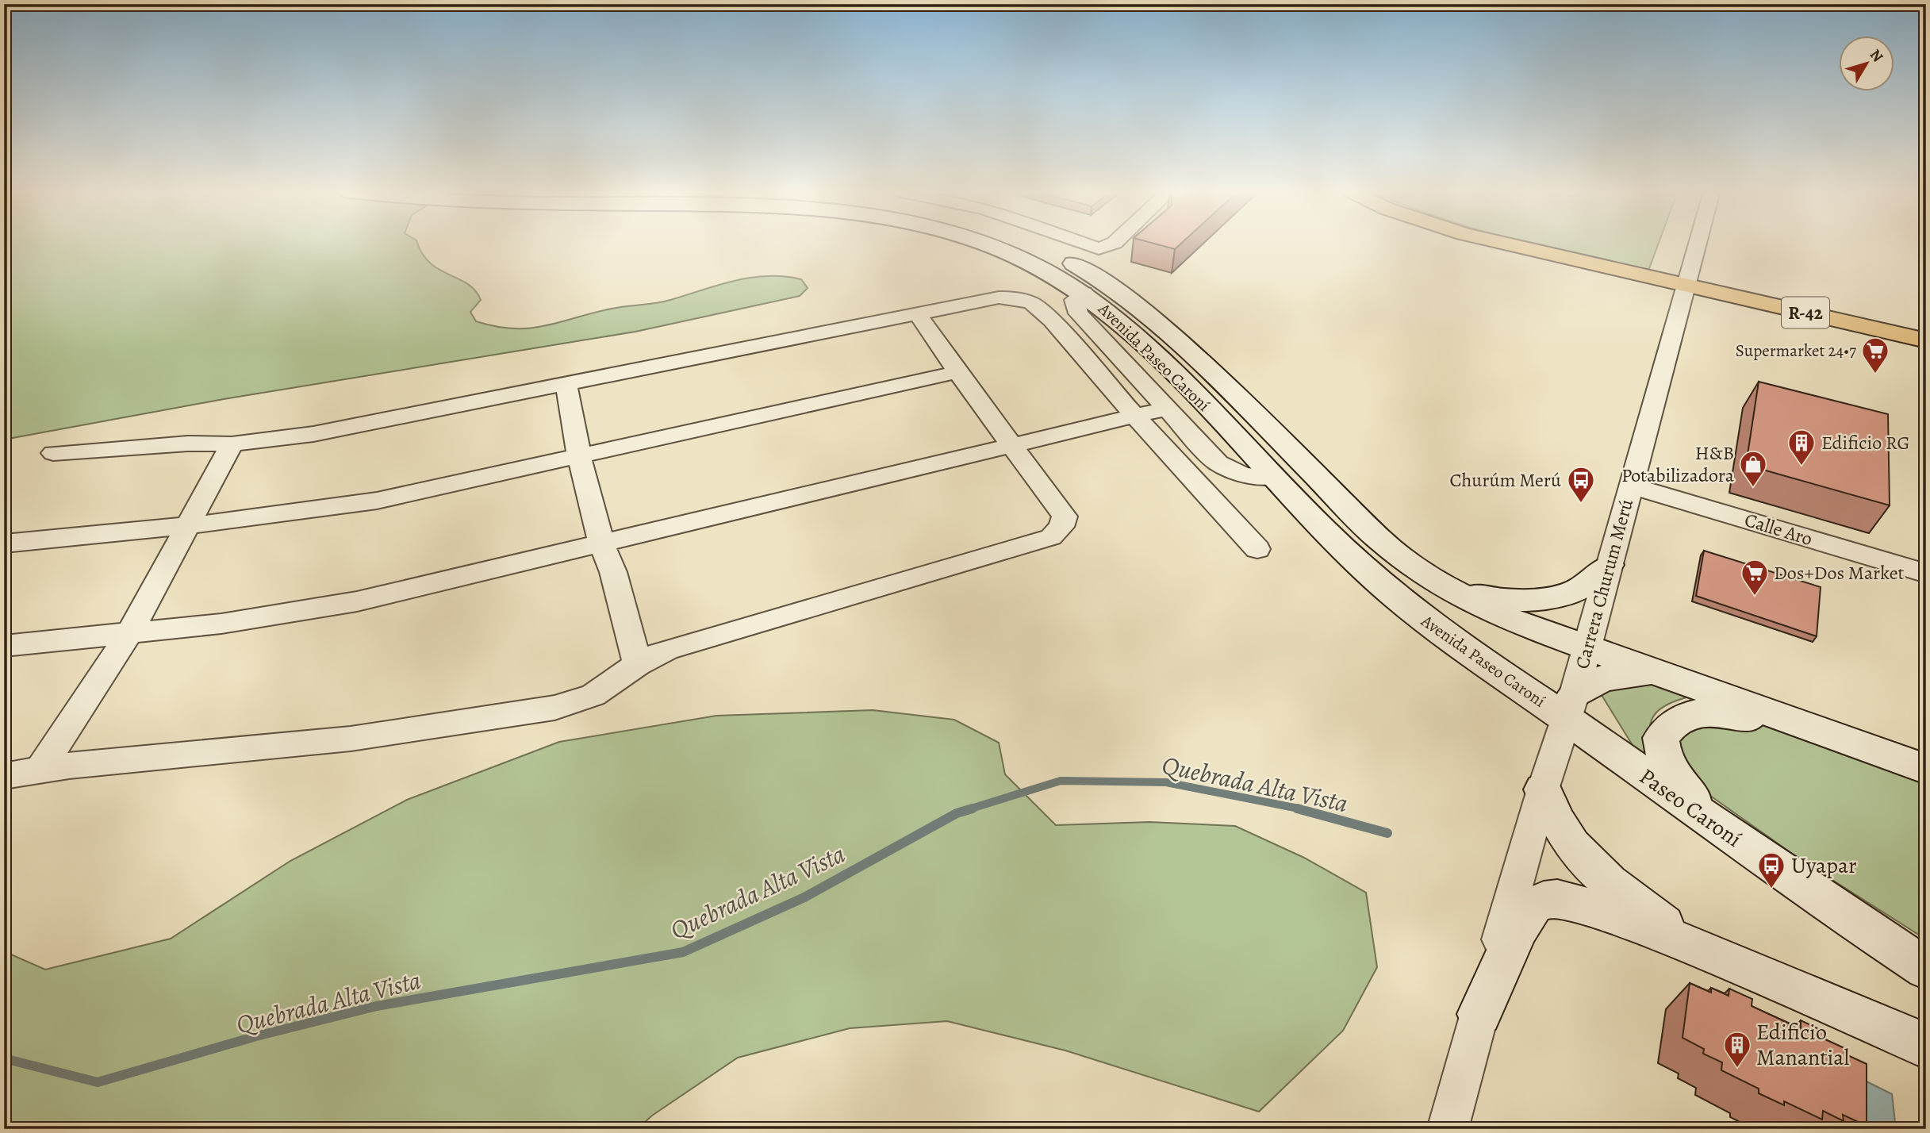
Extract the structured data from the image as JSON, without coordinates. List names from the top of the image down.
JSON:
{
  "streets": {
    "main road": ["R-42"],
    "street": [
      "Avenida Paseo Caroní",
      "Calle Aro",
      "Carrera Churum Merú",
      "Paseo Caroní"
    ]
  },
  "crossings": [
    ["R-42", "Carrera Churum Merú"],
    ["Avenida Paseo Caroní", "Carrera Churum Merú"],
    ["Avenida Paseo Caroní", "Paseo Caroní"],
    ["Calle Aro", "Carrera Churum Merú"],
    ["Carrera Churum Merú", "Paseo Caroní"]
  ],
  "water": ["Quebrada Alta Vista"],
  "places": {
    "supermarket": ["Supermarket 24•7", "Dos+Dos Market"],
    "building": ["Edificio RG", "Edificio Manantial"],
    "shop": ["H&B Potabilizadora"],
    "bus stop": ["Churúm Merú", "Uyapar"]
  },
  "north": "top right"
}
